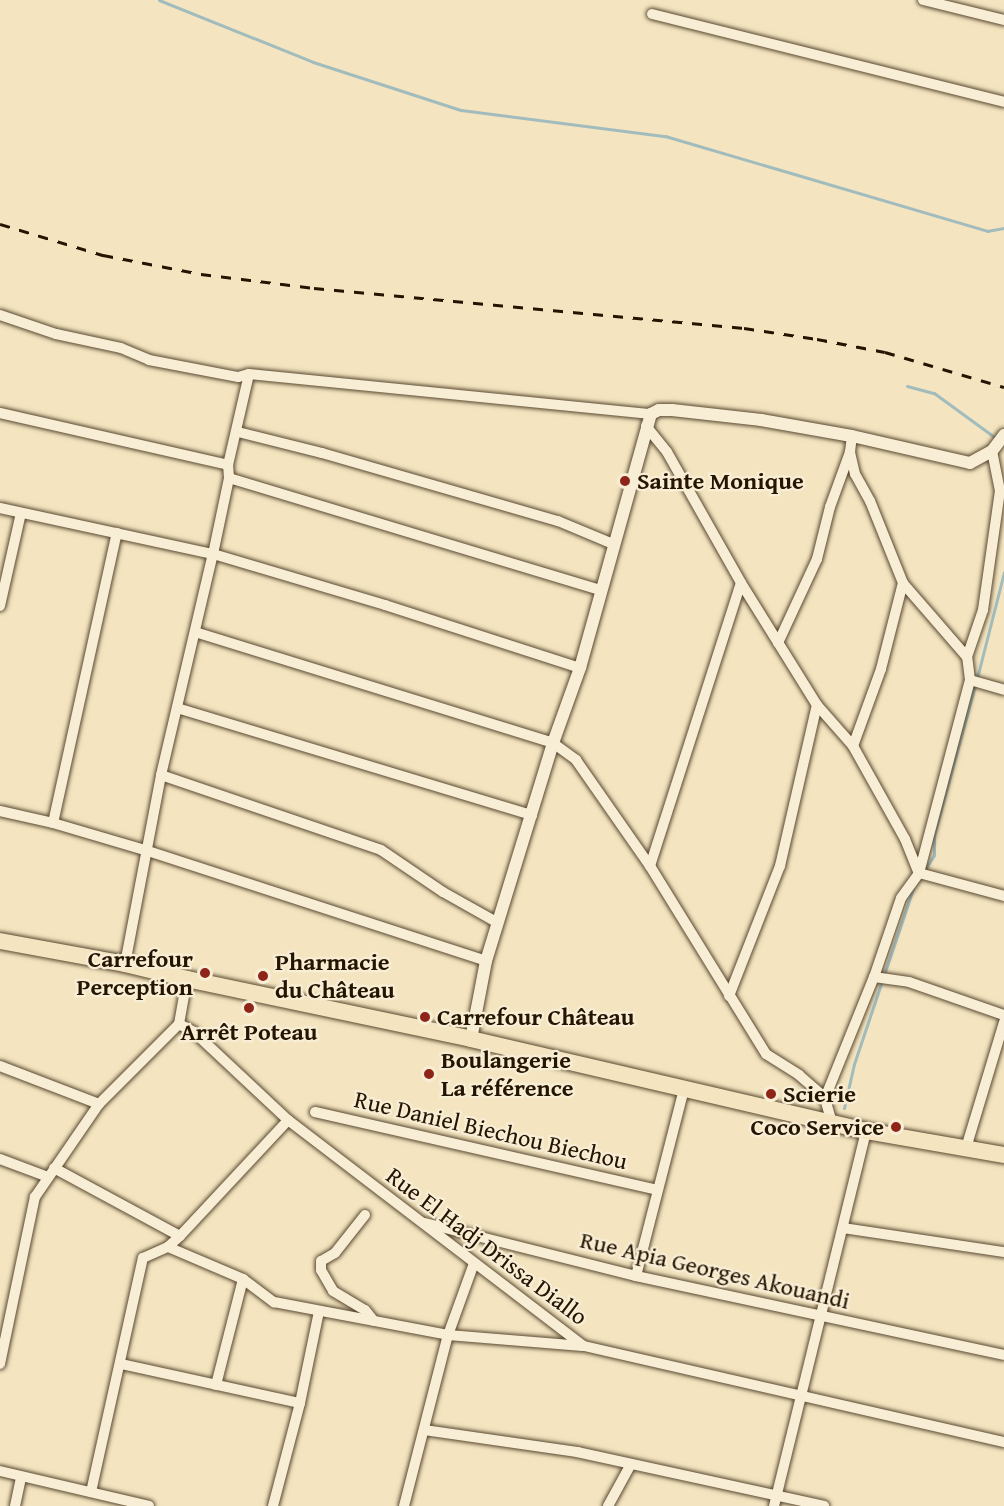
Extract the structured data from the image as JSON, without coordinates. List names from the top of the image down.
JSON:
{
  "streets": {
    "street": ["Rue Daniel Biechou Biechou", "Rue El Hadj Drissa Diallo", "Rue Apia Georges Akouandi"]
  },
  "crossings": [
    ["Rue El Hadj Drissa Diallo", "Rue Apia Georges Akouandi"]
  ],
  "places": [
    "Sainte Monique",
    "Carrefour Perception",
    "Pharmacie du Château",
    "Arrêt Poteau",
    "Carrefour Château",
    "Boulangerie La référence",
    "Scierie",
    "Coco Service"
  ]
}
